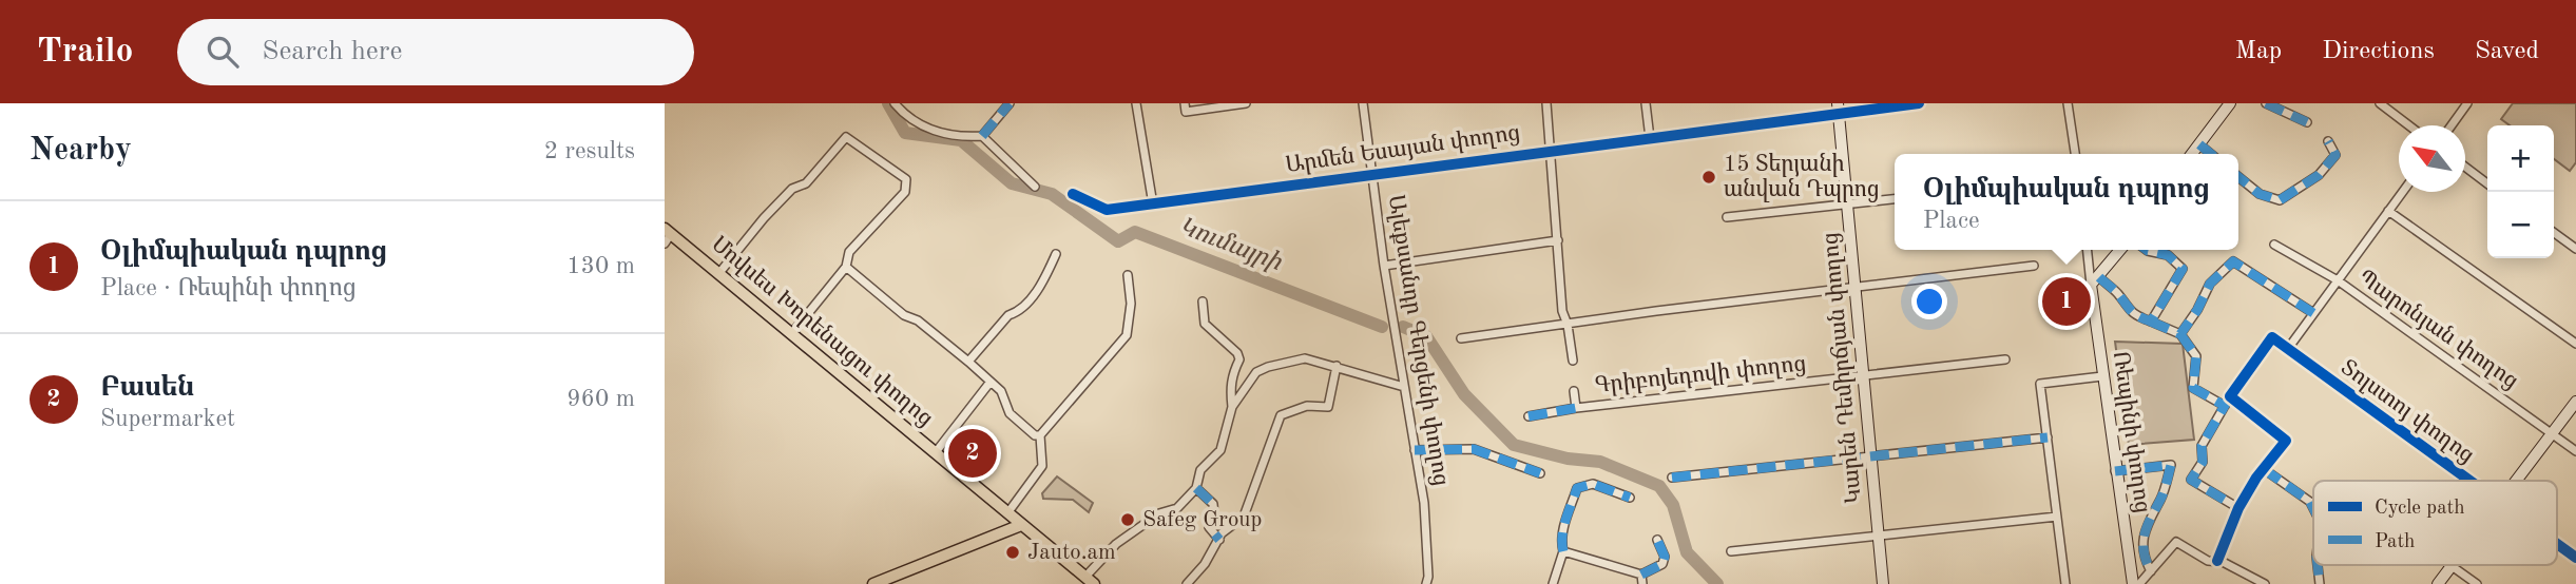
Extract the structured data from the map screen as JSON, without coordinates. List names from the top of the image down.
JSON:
{
  "streets": {
    "main road": ["Մովսես Խորենացու փողոց"],
    "street": [
      "Արմեն Եսայան փողոց",
      "Պարոնյան փողոց",
      "Ալեքսանդր Գերցենի փողոց",
      "Կարեն Դեմիրճյան փողոց",
      "Գրիբոյեդովի փողոց",
      "Տոլստոյ փողոց",
      "Ռեպինի փողոց"
    ]
  },
  "crossings": [
    ["Արմեն Եսայան փողոց", "Ալեքսանդր Գերցենի փողոց"],
    ["Արմեն Եսայան փողոց", "Կարեն Դեմիրճյան փողոց"],
    ["Կարեն Դեմիրճյան փողոց", "Գրիբոյեդովի փողոց"]
  ],
  "water": ["Կումայրի"],
  "places": ["15 Տերյանի անվան Դպրոց", "Safeg Group", "Jauto.am"],
  "legend": ["Cycle path", "Path"],
  "north": "top left",
  "page": {
    "header": "Trailo",
    "search": "Search here",
    "nav": ["Map", "Directions", "Saved"],
    "heading": ["Nearby", "2 results"],
    "map_buttons": ["+", "−"],
    "popup": ["Օլիմպիական դպրոց", "Place"],
    "list": [
      {
        "mark": "1",
        "name": "Օլիմպիական դպրոց",
        "note": "Place · Ռեպինի փողոց",
        "value": "130 m"
      },
      {
        "mark": "2",
        "name": "Բասեն",
        "note": "Supermarket",
        "value": "960 m"
      }
    ],
    "pins": ["1", "2"]
  }
}
